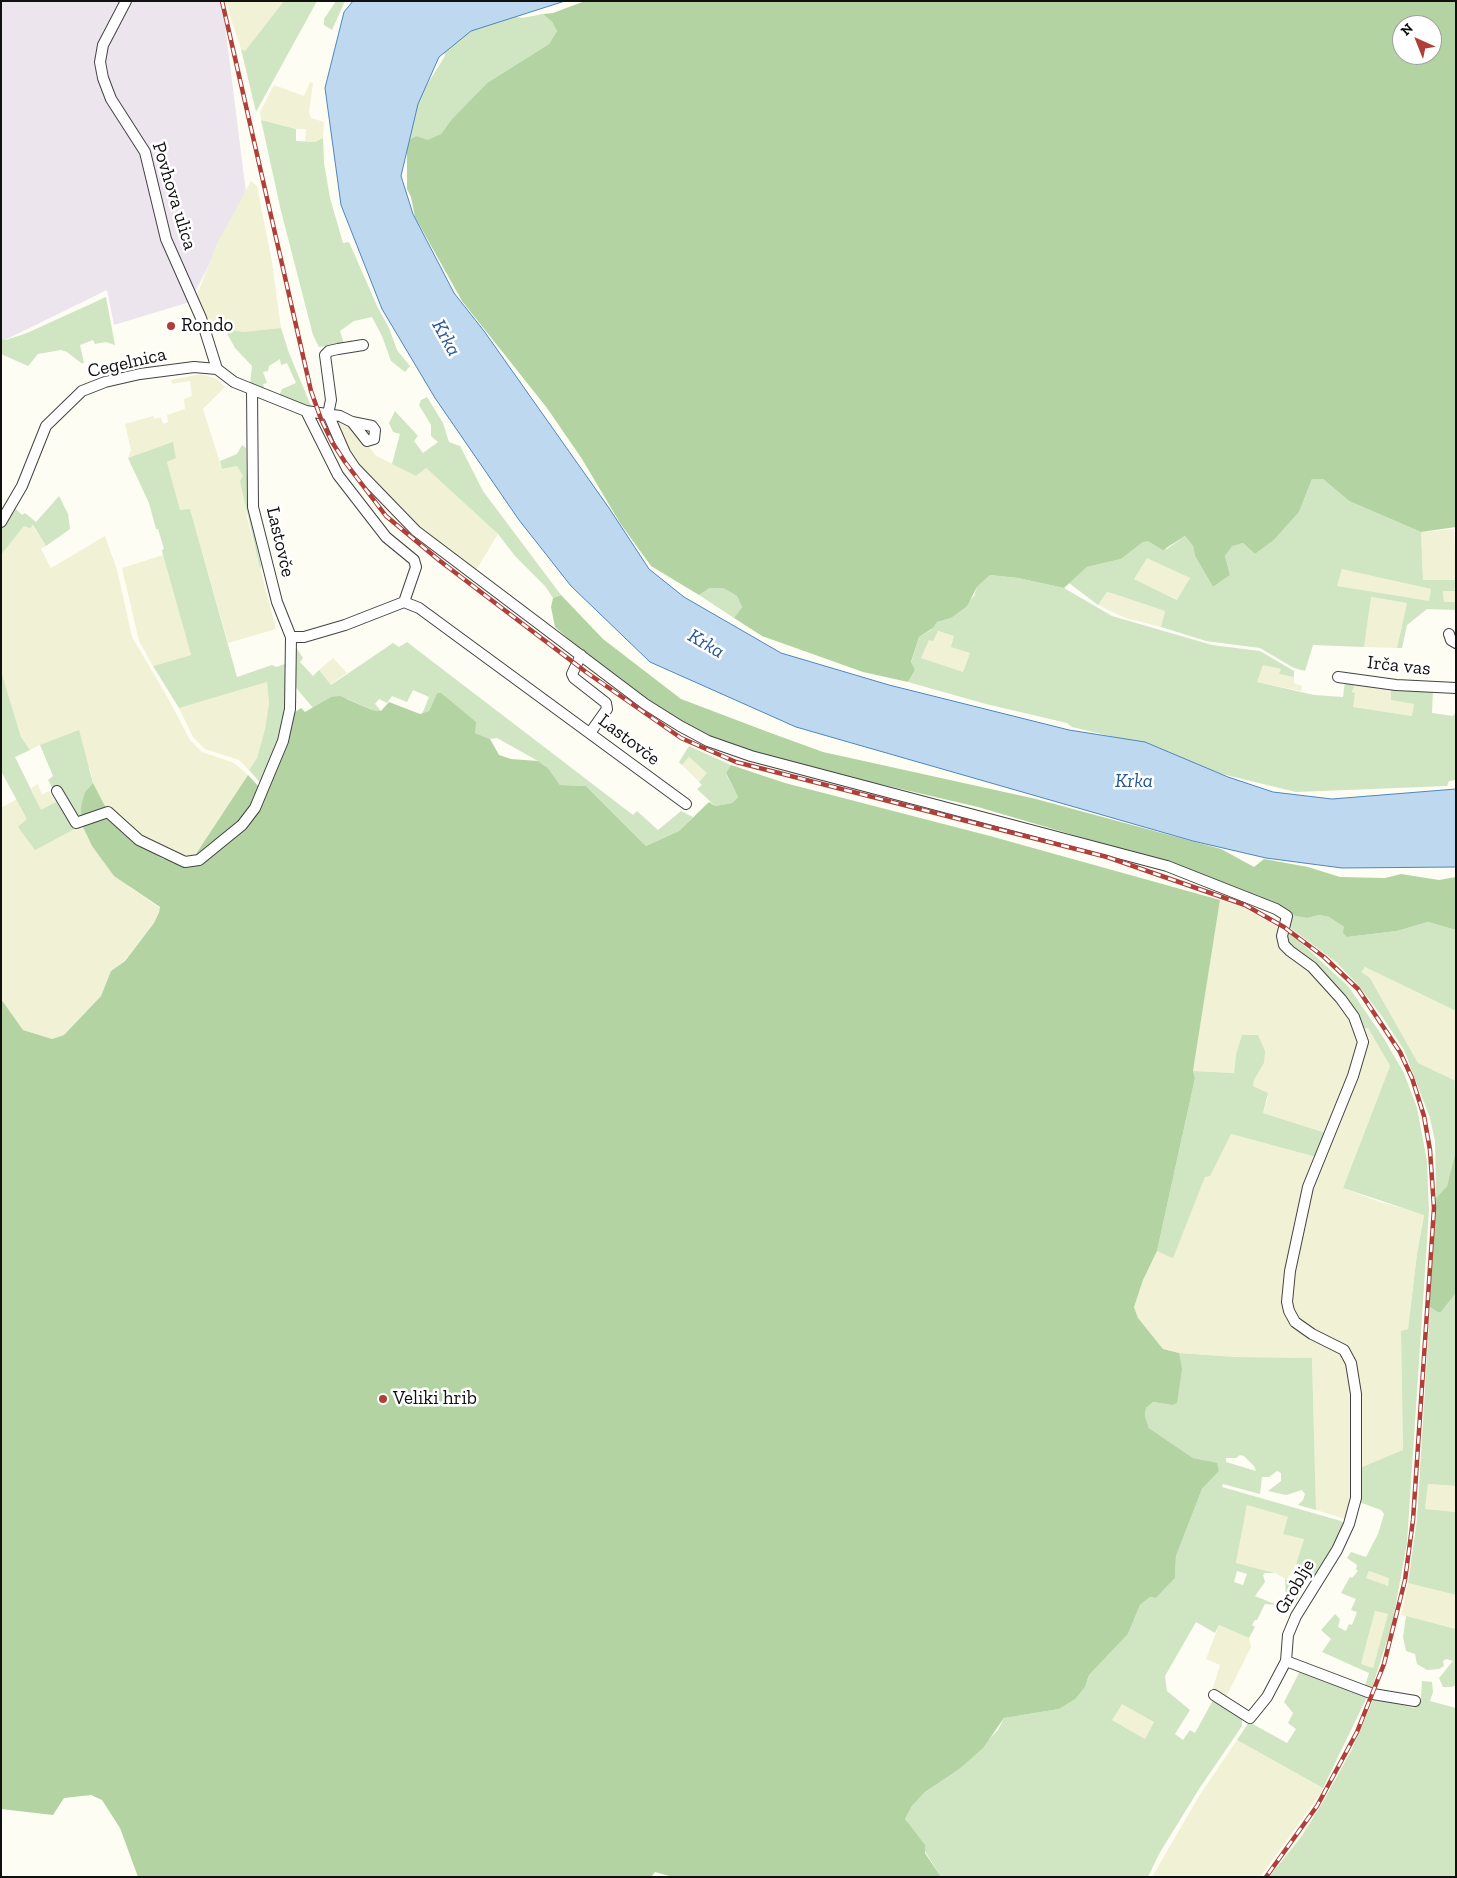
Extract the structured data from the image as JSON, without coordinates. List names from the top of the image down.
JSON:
{
  "streets": {
    "street": [
      "Povhova ulica",
      "Cegelnica",
      "Lastovče",
      "Irča vas",
      "Groblje"
    ]
  },
  "crossings": [
    ["Povhova ulica", "Cegelnica"]
  ],
  "water": ["Krka"],
  "places": ["Rondo", "Veliki hrib"],
  "north": "top left"
}
